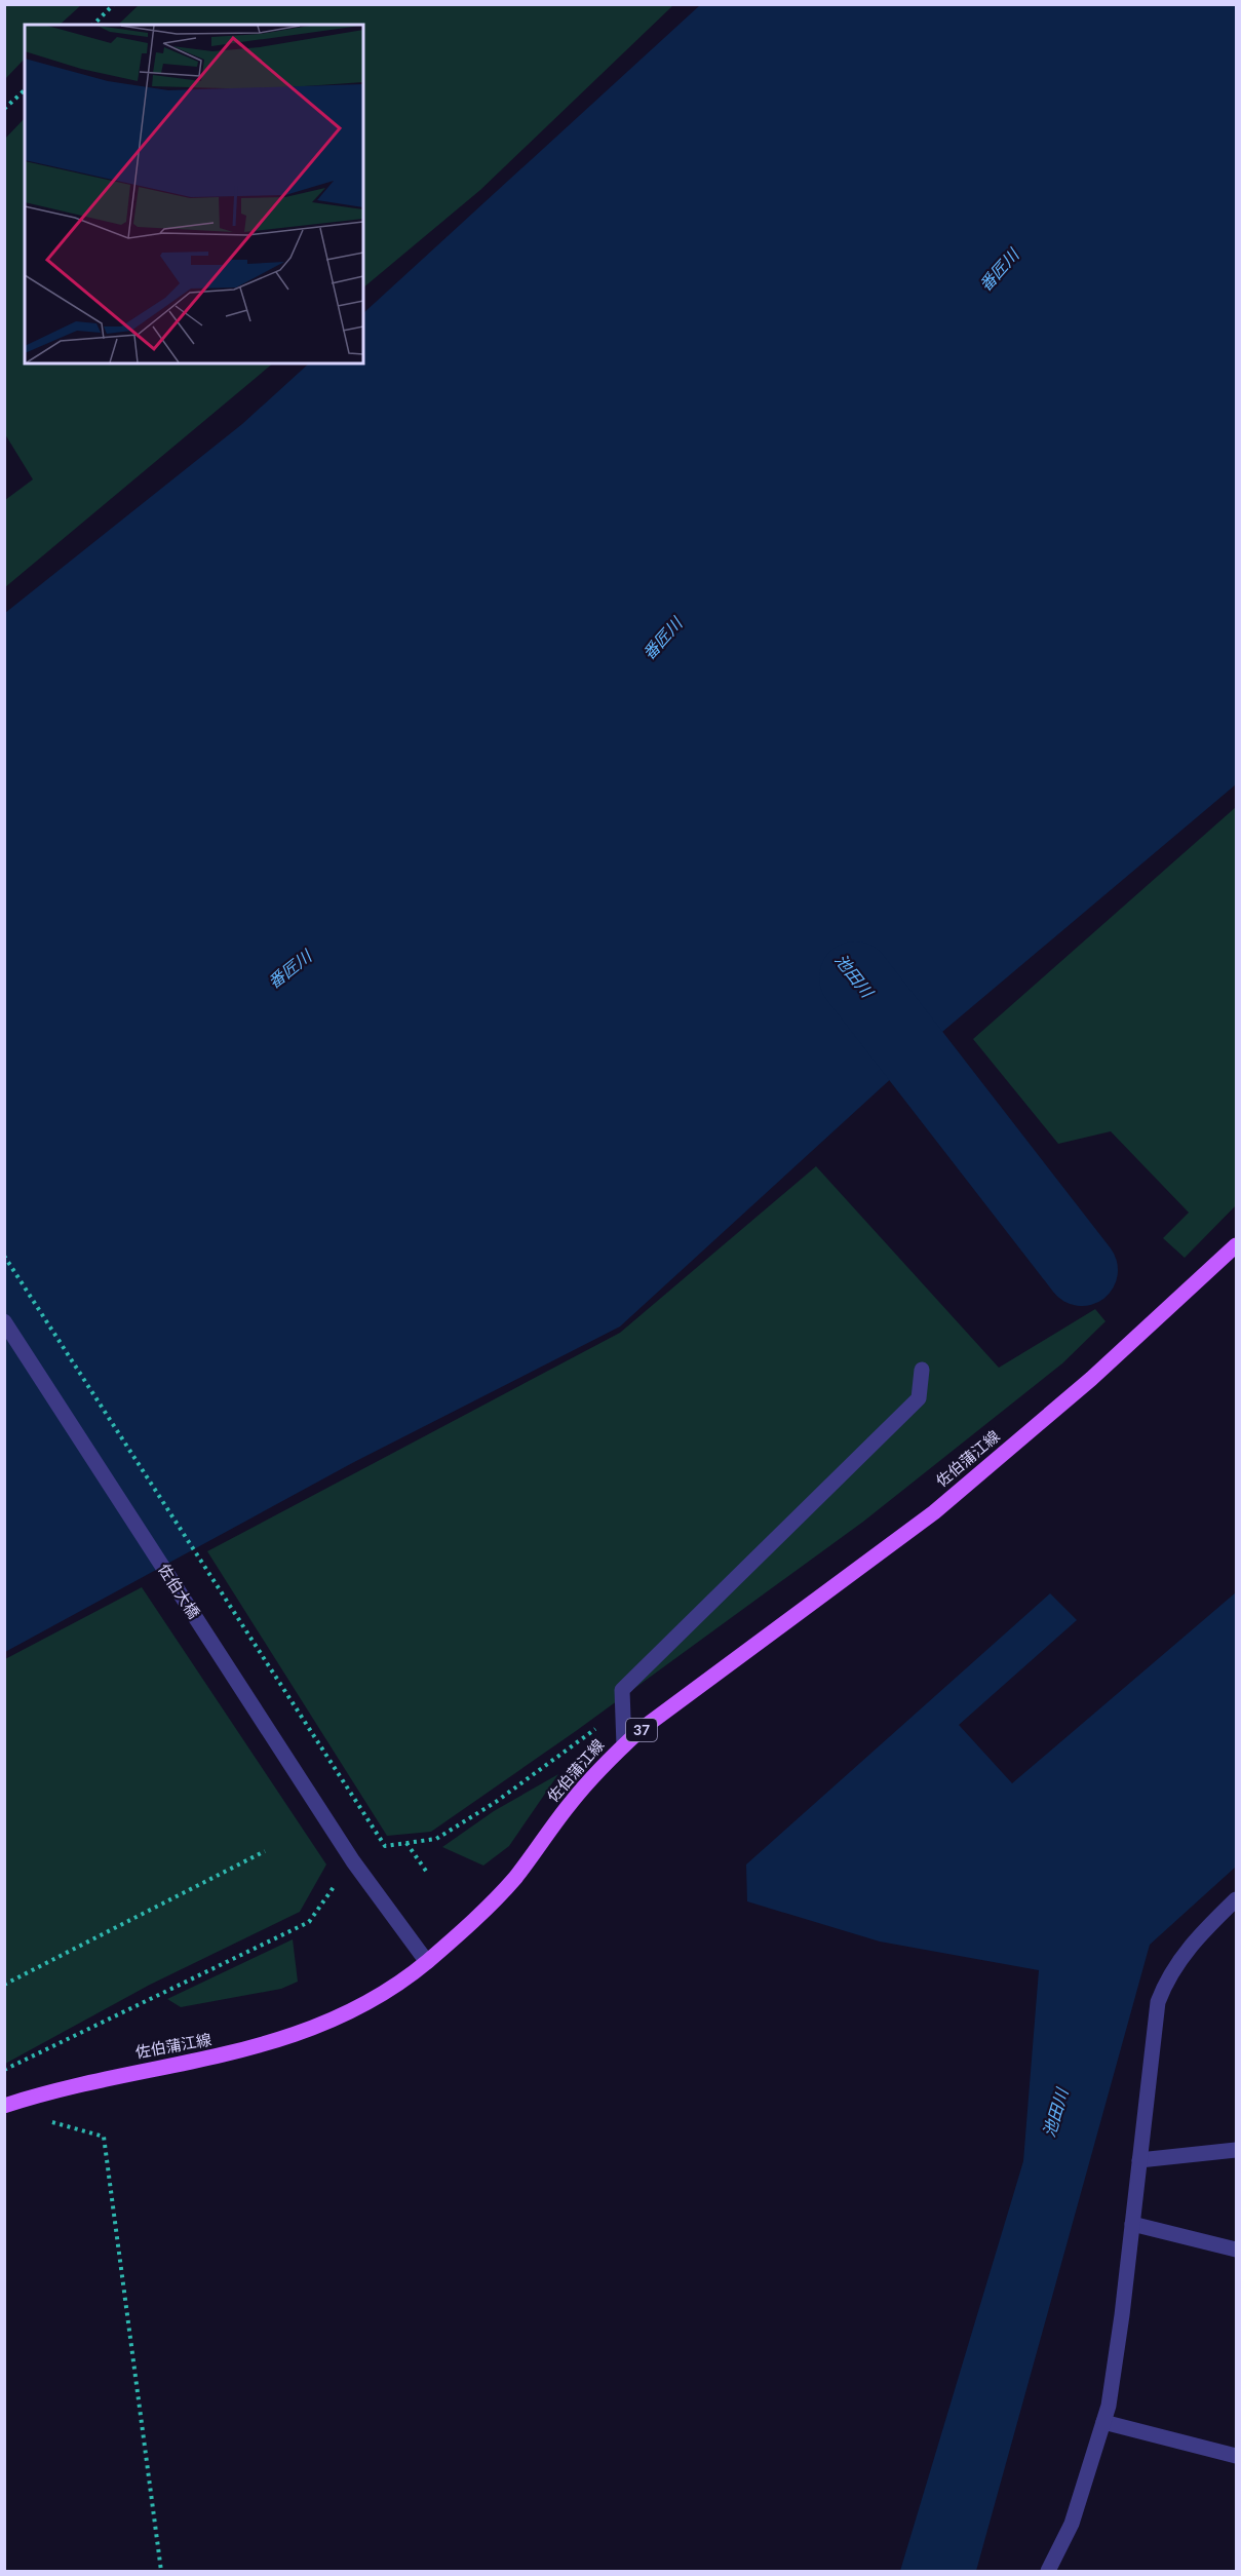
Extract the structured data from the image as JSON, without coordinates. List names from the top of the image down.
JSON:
{
  "streets": {
    "main road": ["佐伯蒲江線", "37"],
    "street": ["佐伯大橋"]
  },
  "crossings": [
    ["佐伯蒲江線", "佐伯大橋"]
  ],
  "water": ["番匠川", "池田川"]
}
